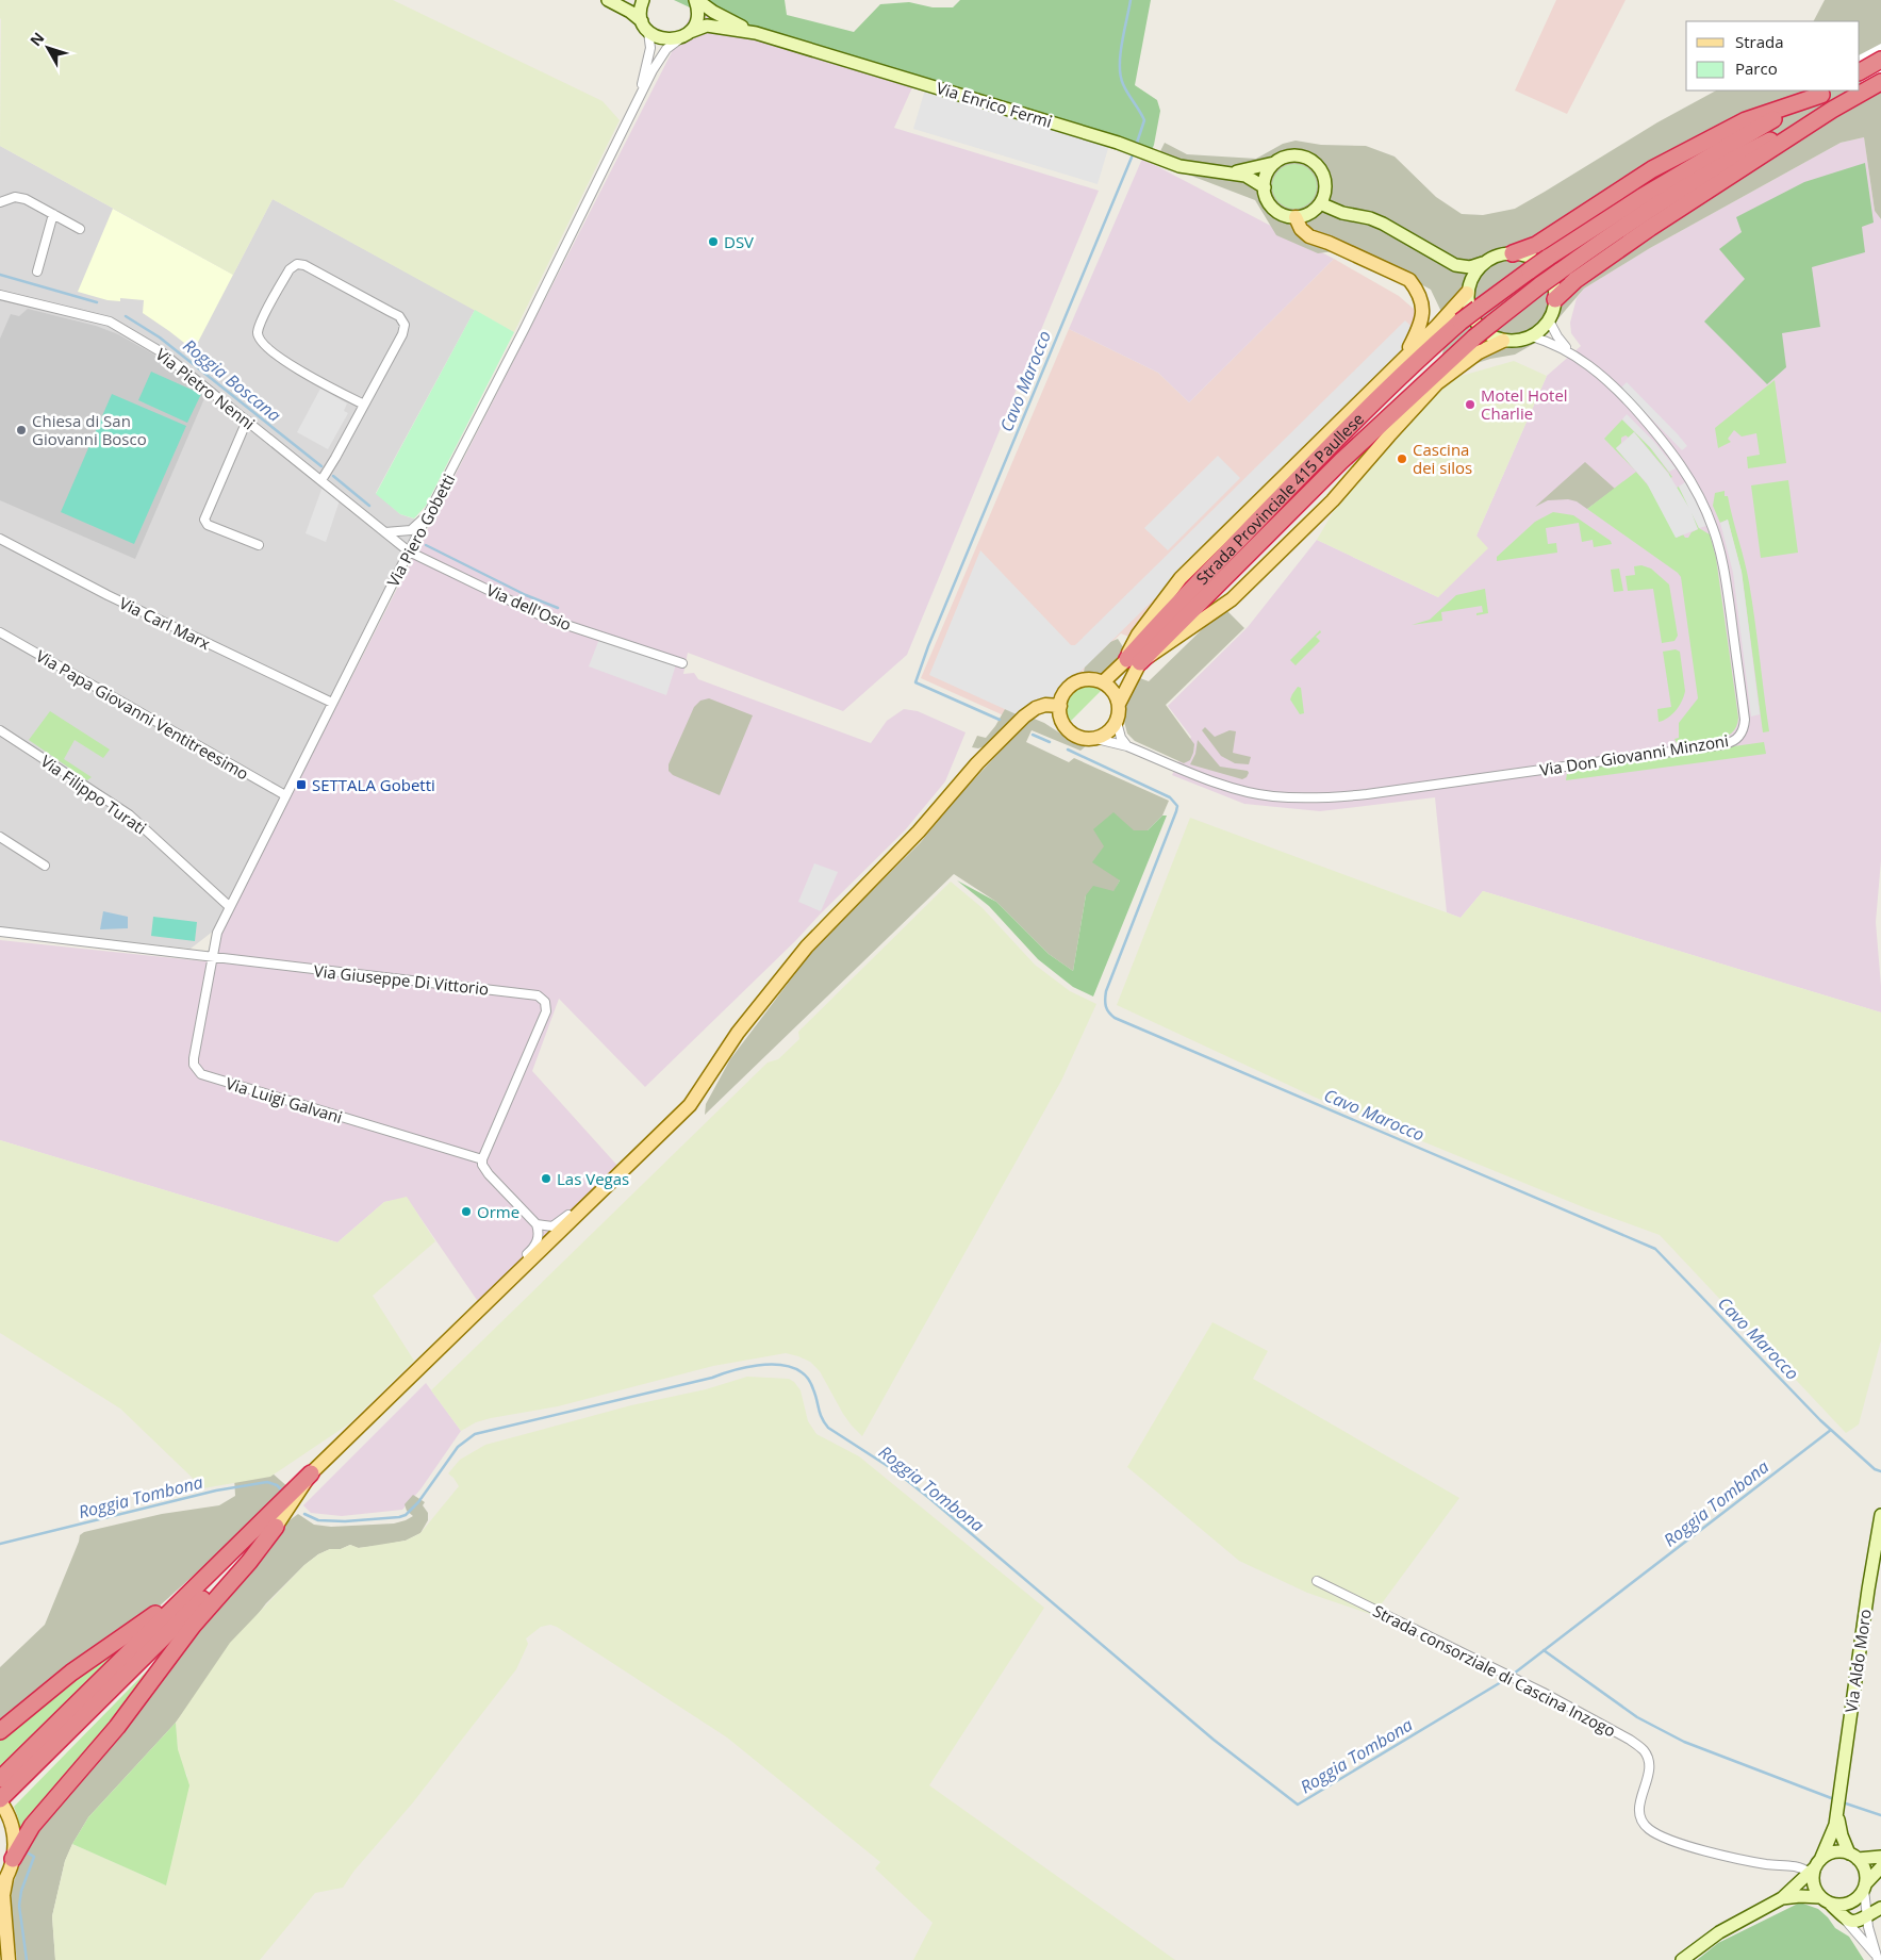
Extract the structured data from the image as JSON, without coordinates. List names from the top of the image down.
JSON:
{
  "streets": {
    "highway": ["Strada Provinciale 415 Paullese"],
    "main road": ["Via Enrico Fermi", "Via Aldo Moro"],
    "street": [
      "Via Pietro Nenni",
      "Via Piero Gobetti",
      "Via dell'Osio",
      "Via Carl Marx",
      "Via Papa Giovanni Ventitreesimo",
      "Via Don Giovanni Minzoni",
      "Via Filippo Turati",
      "Via Giuseppe Di Vittorio",
      "Via Luigi Galvani",
      "Strada consorziale di Cascina Inzogo"
    ]
  },
  "crossings": [
    ["Via Pietro Nenni", "Via Piero Gobetti"],
    ["Via Pietro Nenni", "Via dell'Osio"],
    ["Strada Provinciale 415 Paullese", "Via Don Giovanni Minzoni"],
    ["Via Piero Gobetti", "Via dell'Osio"],
    ["Via Piero Gobetti", "Via Carl Marx"],
    ["Via Piero Gobetti", "Via Papa Giovanni Ventitreesimo"],
    ["Via Piero Gobetti", "Via Filippo Turati"],
    ["Via Piero Gobetti", "Via Giuseppe Di Vittorio"],
    ["Via Piero Gobetti", "Via Luigi Galvani"],
    ["Via Giuseppe Di Vittorio", "Via Luigi Galvani"],
    ["Via Aldo Moro", "Strada consorziale di Cascina Inzogo"]
  ],
  "water": ["Roggia Boscana", "Cavo Marocco", "Roggia Tombona"],
  "places": {
    "other": [
      "DSV",
      "Motel Hotel Charlie",
      "Chiesa di San Giovanni Bosco",
      "Cascina dei silos",
      "Las Vegas",
      "Orme"
    ],
    "transit": ["SETTALA Gobetti"]
  },
  "legend": ["Strada", "Parco"],
  "north": "top left"
}
